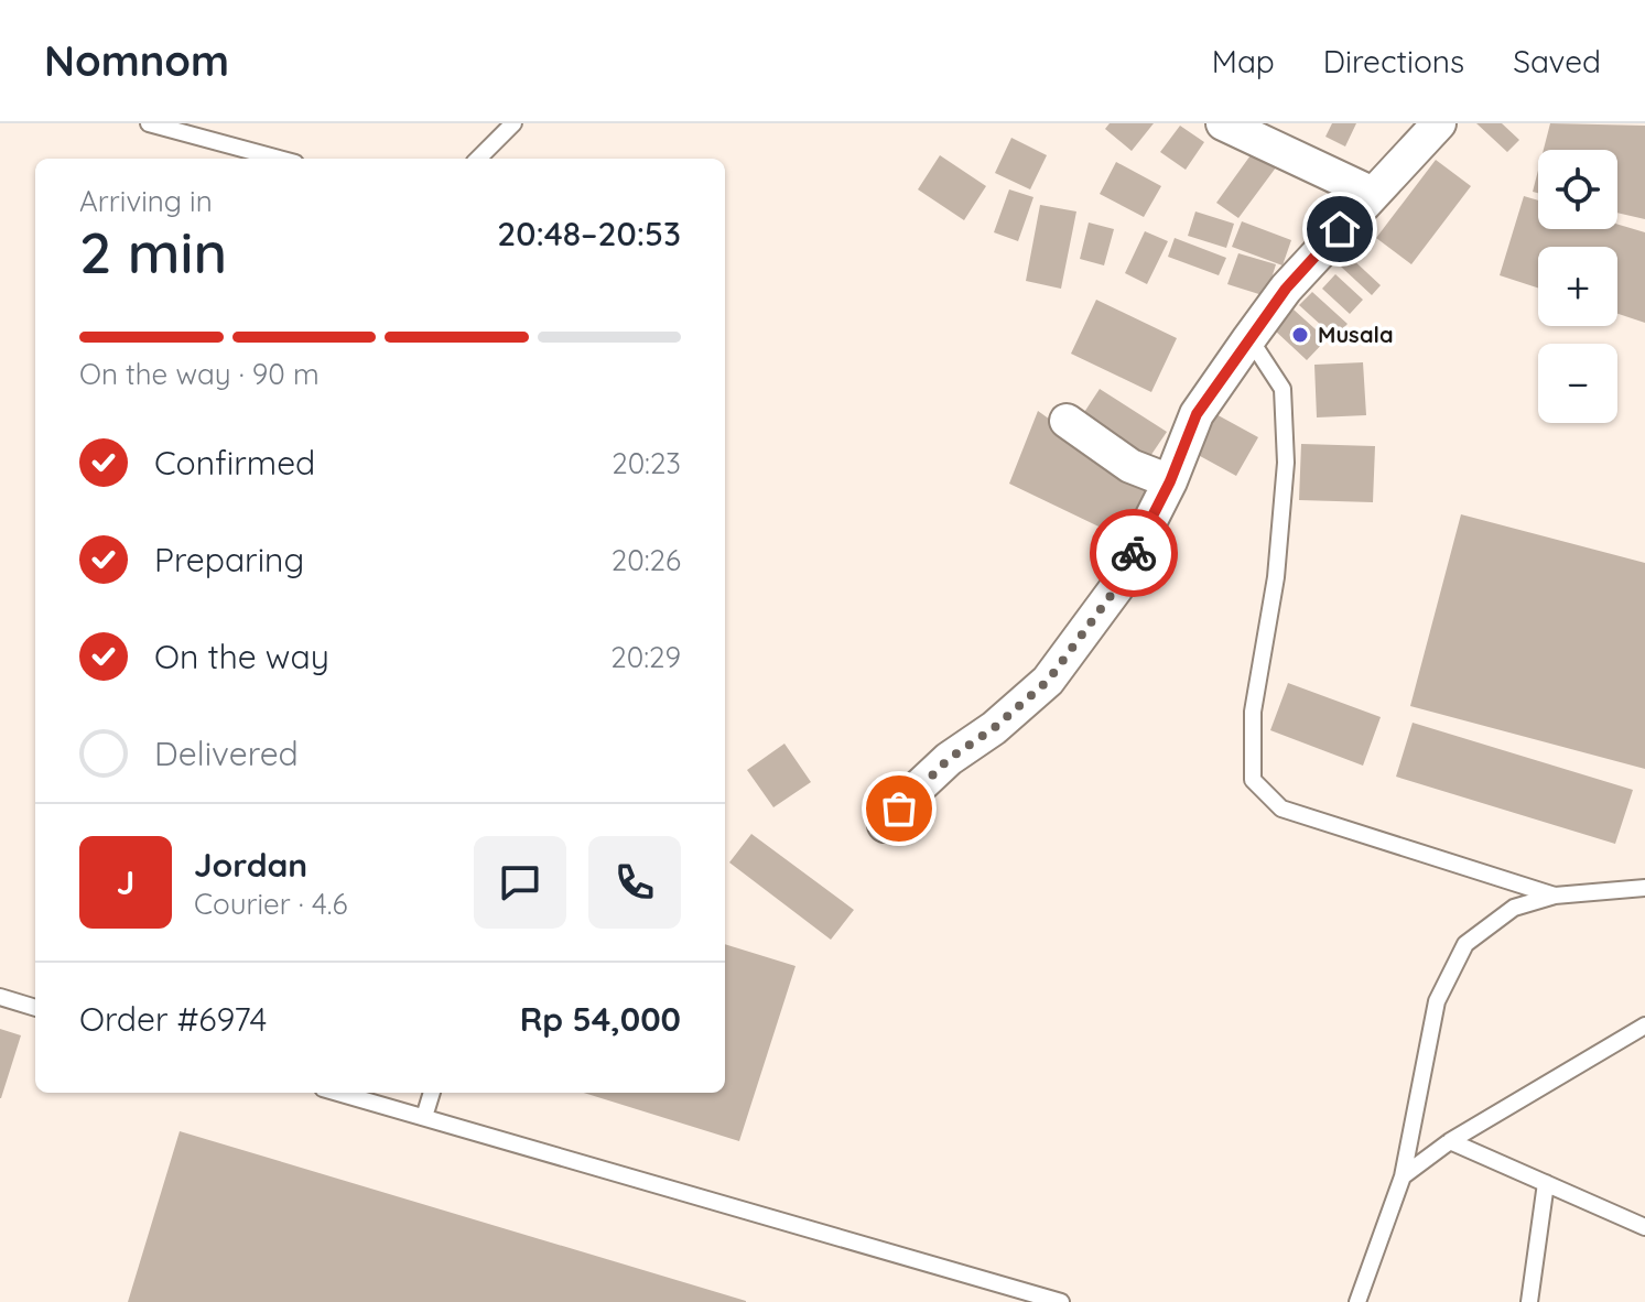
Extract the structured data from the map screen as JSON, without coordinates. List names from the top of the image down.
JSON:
{
  "places": ["Musala"],
  "page": {
    "header": "Nomnom",
    "nav": ["Map", "Directions", "Saved"],
    "map_buttons": ["+", "−"],
    "heading": ["2 min", "Arriving in", "20:48–20:53"],
    "panel": [
      "Jordan",
      "Courier · 4.6",
      "Order #6974",
      "Rp 54,000"
    ],
    "bar": "On the way · 90 m",
    "list": [
      ["Confirmed", "20:23"],
      ["Preparing", "20:26"],
      ["On the way", "20:29"],
      "Delivered"
    ],
    "round": "J"
  }
}
